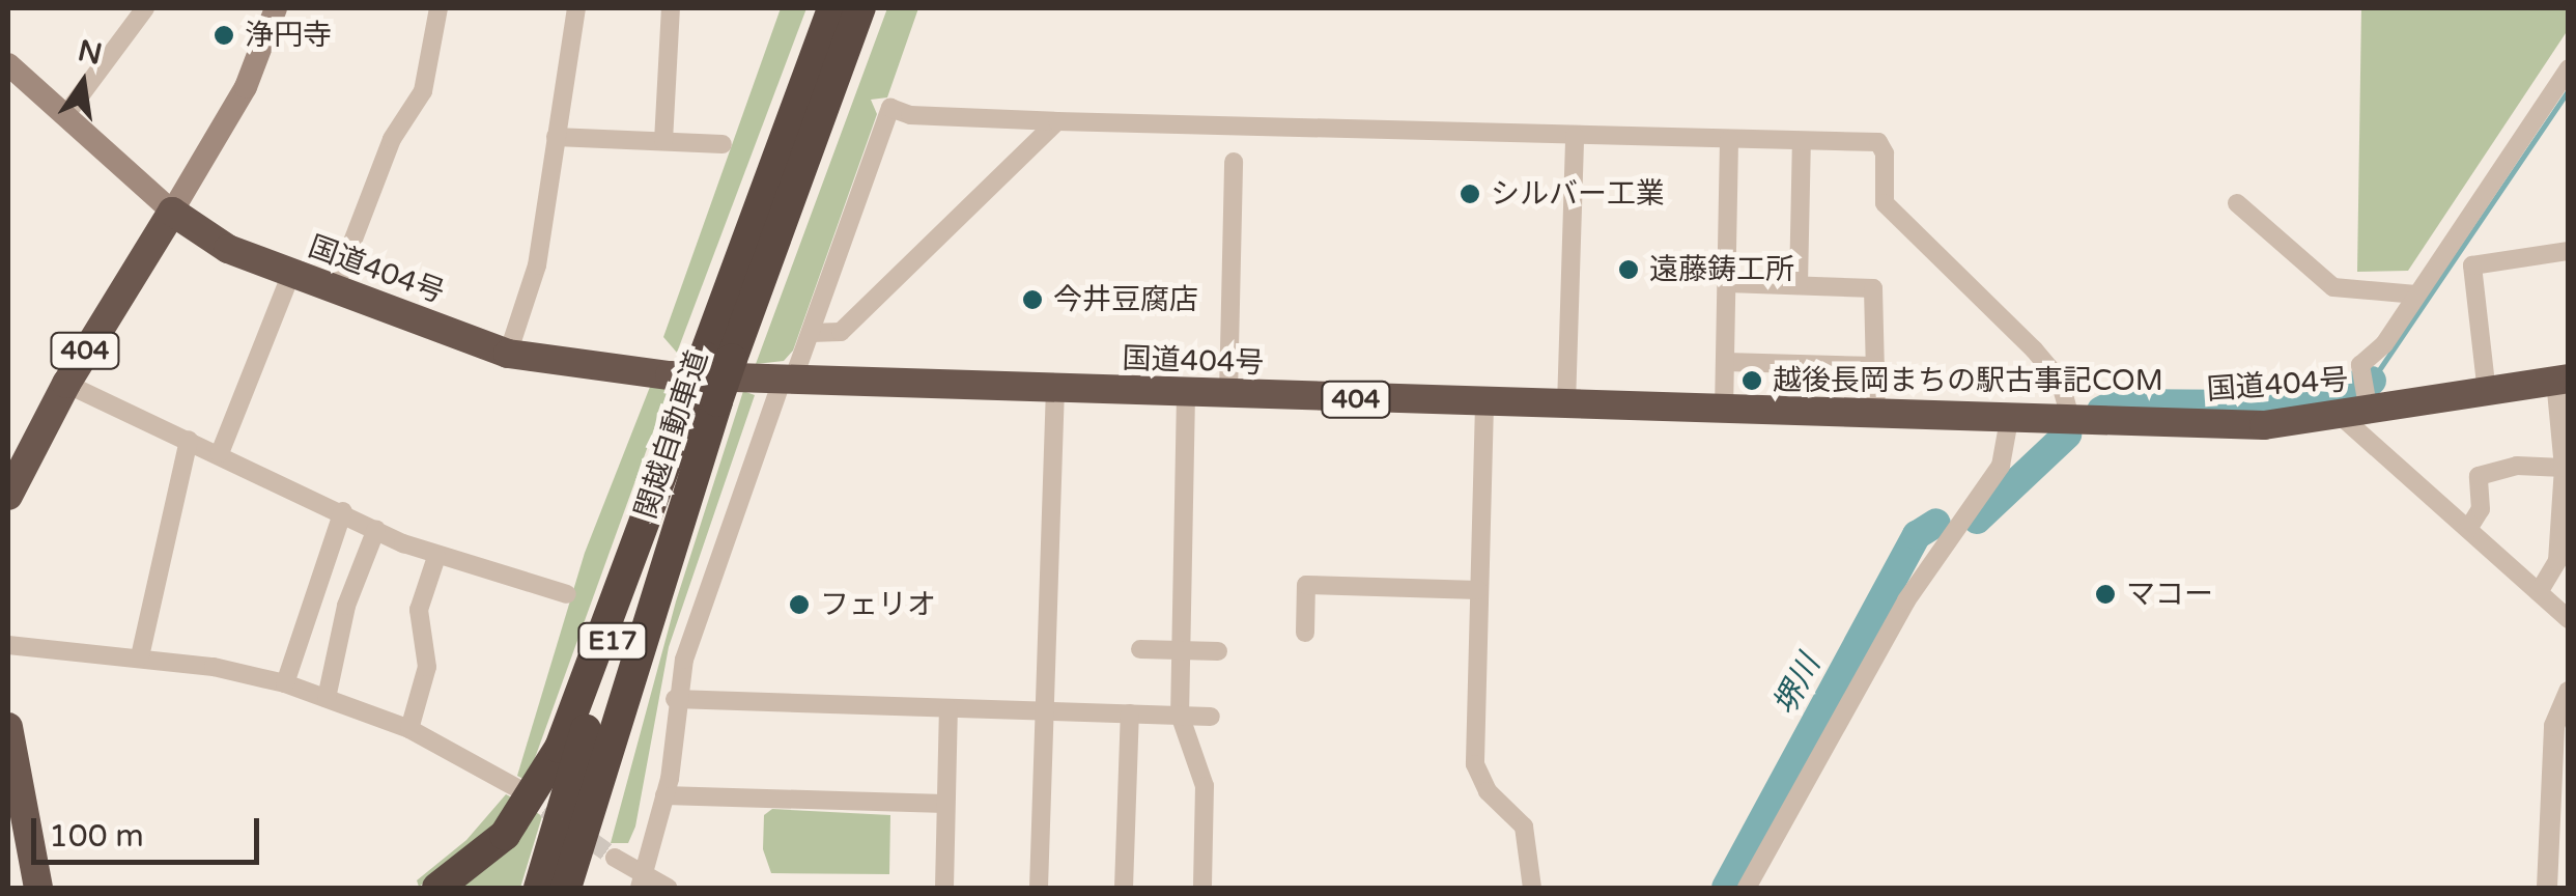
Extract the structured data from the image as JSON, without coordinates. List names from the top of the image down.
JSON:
{
  "streets": {
    "highway": [
      "国道404号",
      "404",
      "関越自動車道",
      "E17"
    ]
  },
  "crossings": [
    ["国道404号", "404"]
  ],
  "water": ["堺川"],
  "places": [
    "浄円寺",
    "シルバー工業",
    "遠藤鋳工所",
    "今井豆腐店",
    "越後長岡まちの駅古事記COM",
    "マコー",
    "フェリオ"
  ],
  "scale_bar": "100 m",
  "north": "top"
}
